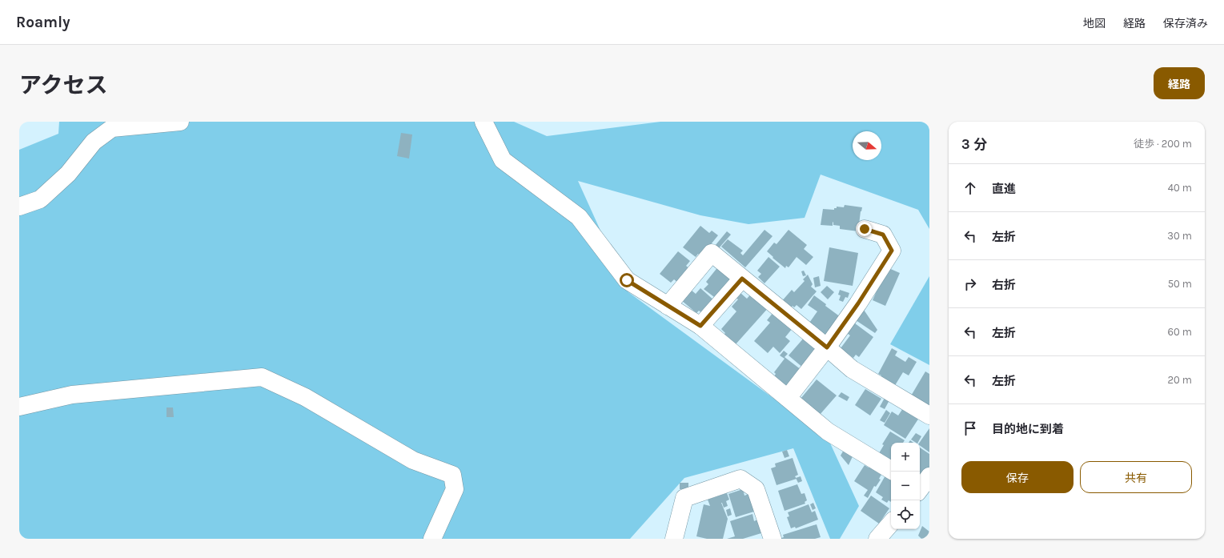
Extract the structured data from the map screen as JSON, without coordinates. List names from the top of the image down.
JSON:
{
  "north": "right",
  "page": {
    "header": "Roamly",
    "nav": ["地図", "経路", "保存済み"],
    "title": "アクセス",
    "buttons": [
      "経路",
      ["保存", "共有"]
    ],
    "heading": ["3 分", "徒歩 · 200 m"],
    "list": [
      ["直進", "40 m"],
      ["左折", "30 m"],
      ["右折", "50 m"],
      ["左折", "60 m"],
      ["左折", "20 m"],
      "目的地に到着"
    ],
    "map_buttons": ["+", "−"]
  }
}
